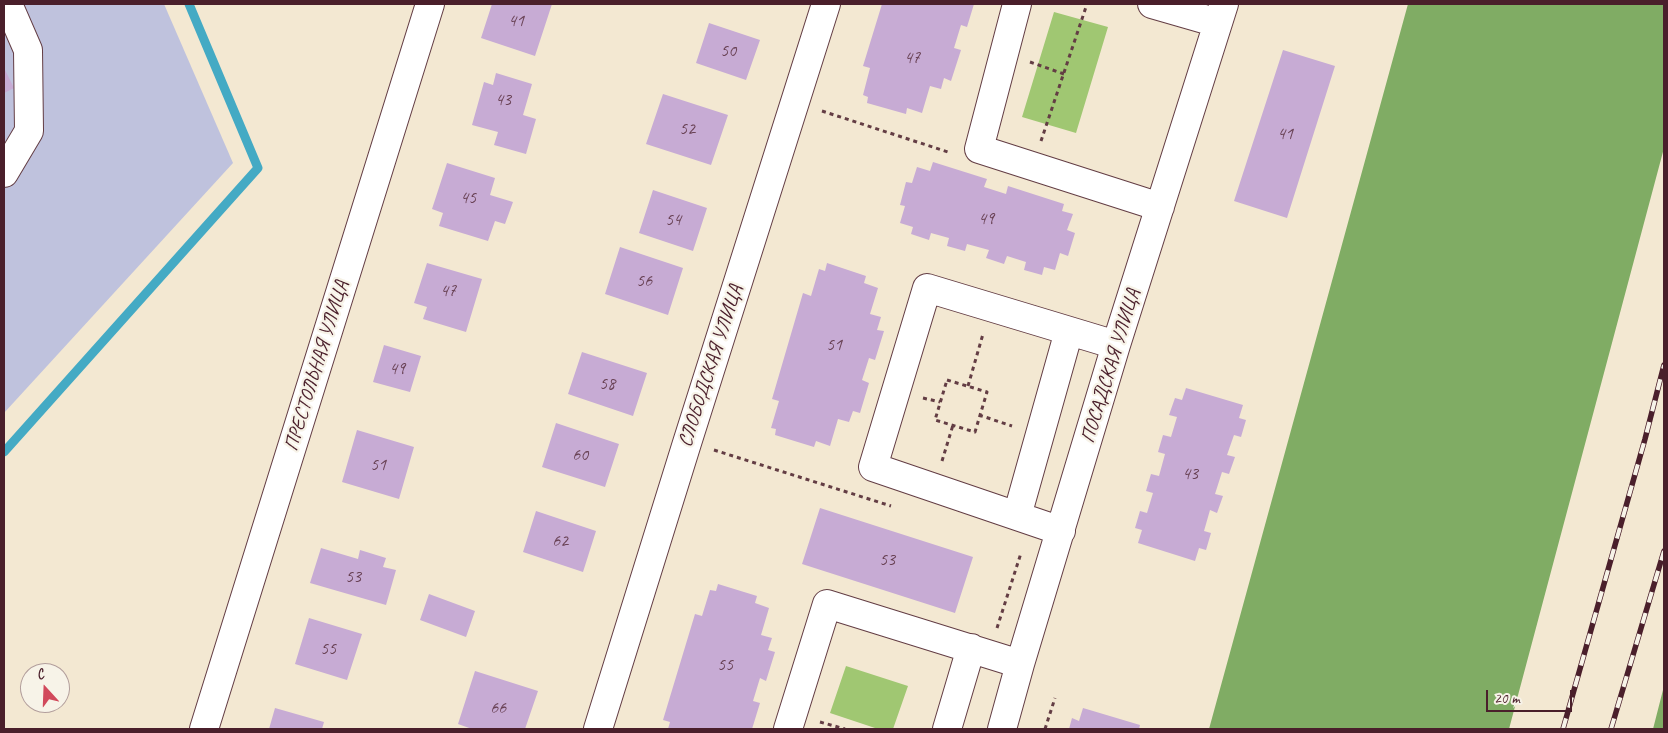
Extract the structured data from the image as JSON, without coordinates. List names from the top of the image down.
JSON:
{
  "streets": {
    "street": ["ПРЕСТОЛЬНАЯ УЛИЦА", "СЛОБОДСКАЯ УЛИЦА", "ПОСАДСКАЯ УЛИЦА"]
  },
  "house_numbers": [
    "41",
    "50",
    "47",
    "43",
    "52",
    "41",
    "45",
    "49",
    "54",
    "56",
    "47",
    "51",
    "49",
    "58",
    "60",
    "51",
    "43",
    "62",
    "53",
    "53",
    "55",
    "55",
    "66"
  ],
  "scale_bar": "20 m",
  "north": "top"
}
